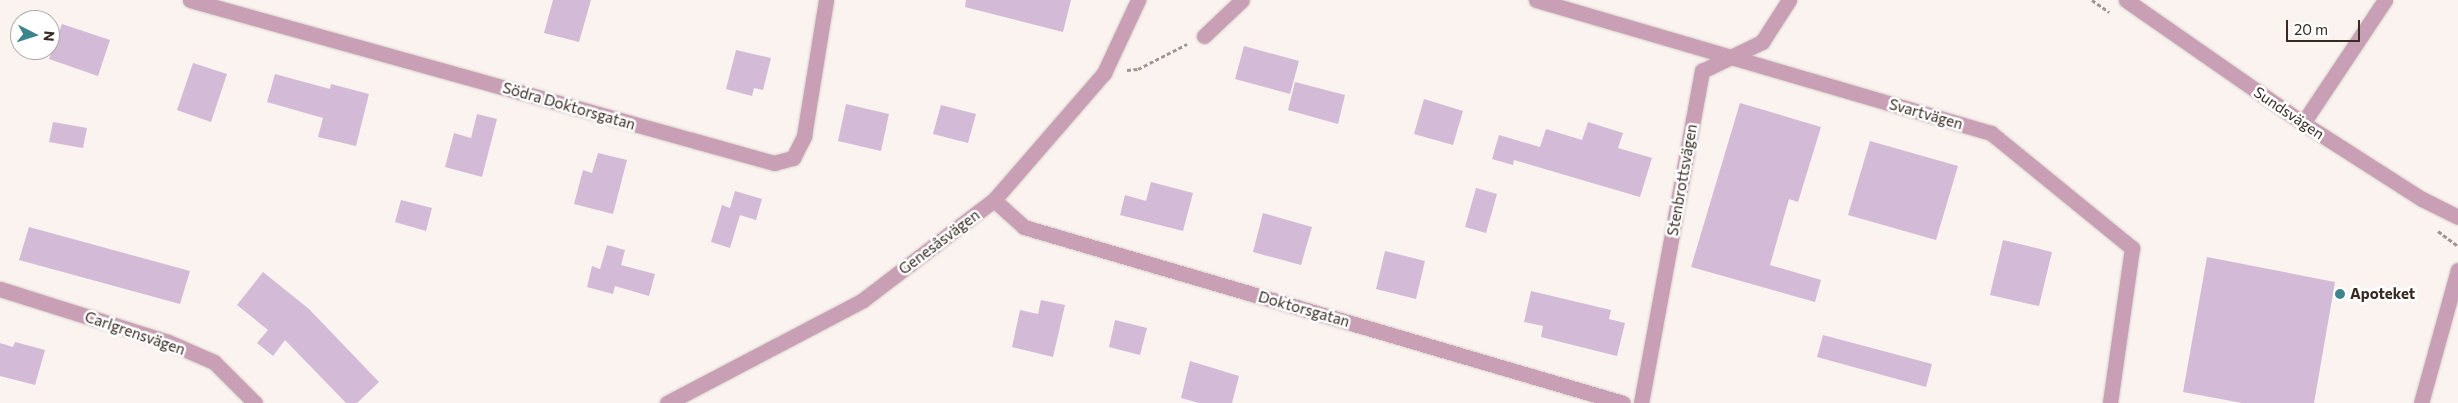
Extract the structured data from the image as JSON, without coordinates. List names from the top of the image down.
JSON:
{
  "streets": {
    "street": [
      "Södra Doktorsgatan",
      "Sundsvägen",
      "Svartvägen",
      "Stenbrottsvägen",
      "Genesåsvägen",
      "Doktorsgatan",
      "Carlgrensvägen"
    ]
  },
  "crossings": [
    ["Svartvägen", "Stenbrottsvägen"],
    ["Genesåsvägen", "Doktorsgatan"]
  ],
  "places": ["Apoteket"],
  "scale_bar": "20 m",
  "north": "right"
}
